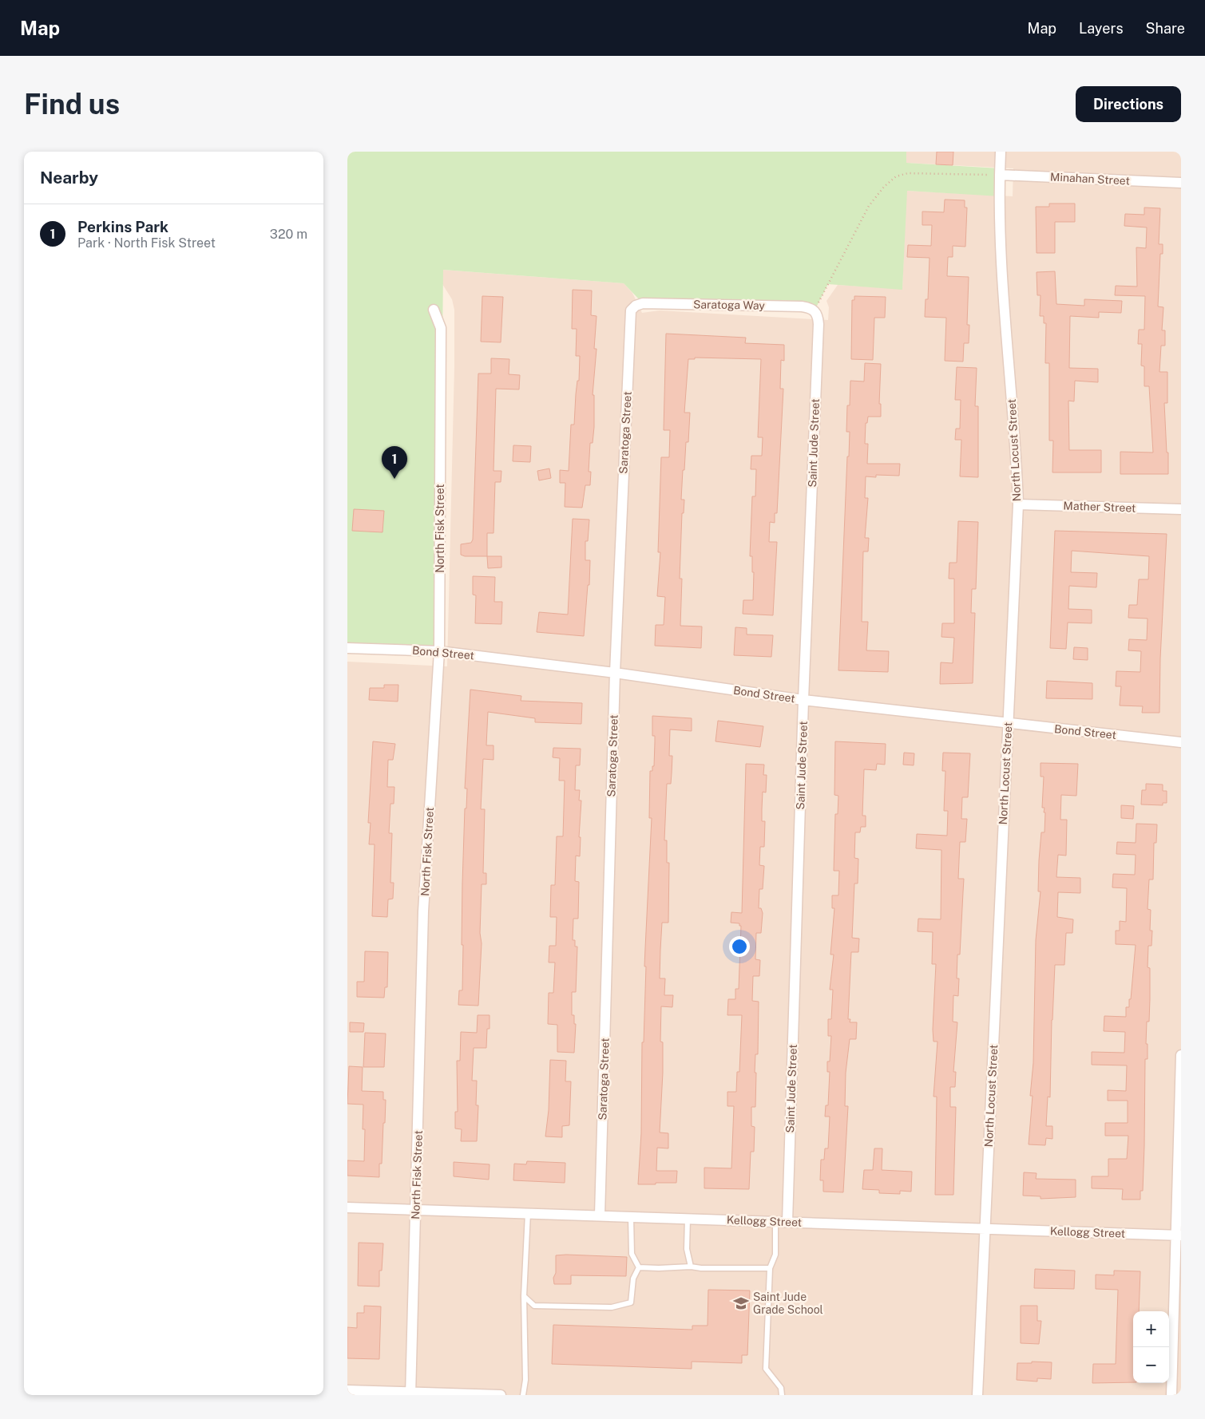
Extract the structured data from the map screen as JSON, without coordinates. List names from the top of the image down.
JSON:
{
  "streets": {
    "street": [
      "Minahan Street",
      "Saratoga Way",
      "Saratoga Street",
      "Saint Jude Street",
      "North Locust Street",
      "Mather Street",
      "North Fisk Street",
      "Bond Street",
      "Kellogg Street"
    ]
  },
  "crossings": [
    ["Minahan Street", "North Locust Street"],
    ["Saratoga Way", "Saratoga Street"],
    ["Saratoga Way", "Saint Jude Street"],
    ["Saratoga Street", "Bond Street"],
    ["Saratoga Street", "Kellogg Street"],
    ["Saint Jude Street", "Bond Street"],
    ["Saint Jude Street", "Kellogg Street"],
    ["North Locust Street", "Mather Street"],
    ["North Locust Street", "Bond Street"],
    ["North Locust Street", "Kellogg Street"],
    ["North Fisk Street", "Bond Street"],
    ["North Fisk Street", "Kellogg Street"]
  ],
  "places": {
    "school or university": ["Saint Jude Grade School"]
  },
  "page": {
    "header": "Map",
    "nav": ["Map", "Layers", "Share"],
    "buttons": "Directions",
    "title": "Find us",
    "heading": "Nearby",
    "list": [
      {
        "mark": "1",
        "name": "Perkins Park",
        "note": "Park · North Fisk Street",
        "value": "320 m"
      }
    ],
    "pins": "1",
    "map_buttons": ["+", "−"]
  }
}
